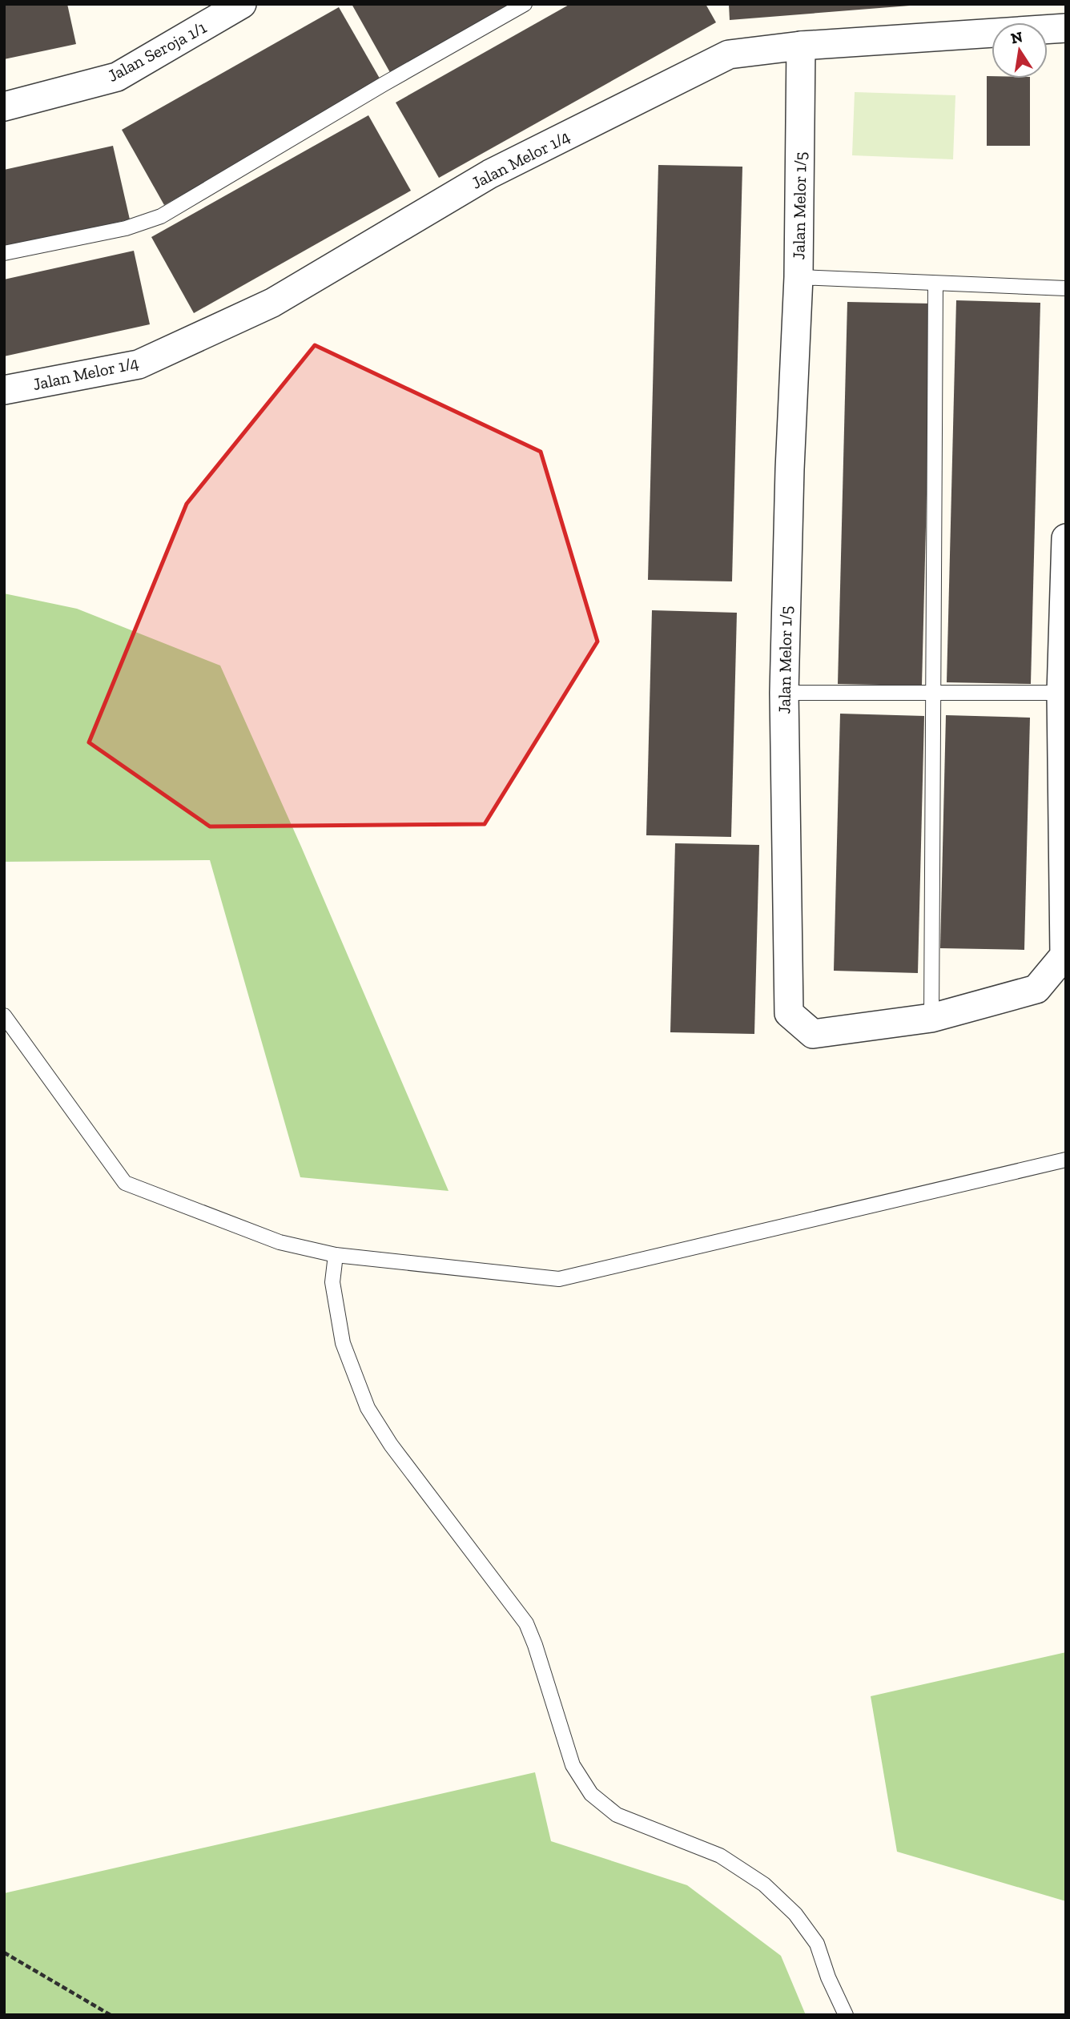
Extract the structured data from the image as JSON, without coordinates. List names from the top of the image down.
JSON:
{
  "streets": {
    "street": ["Jalan Seroja 1/1", "Jalan Melor 1/4", "Jalan Melor 1/5"]
  },
  "crossings": [
    ["Jalan Melor 1/4", "Jalan Melor 1/5"]
  ],
  "north": "top"
}
